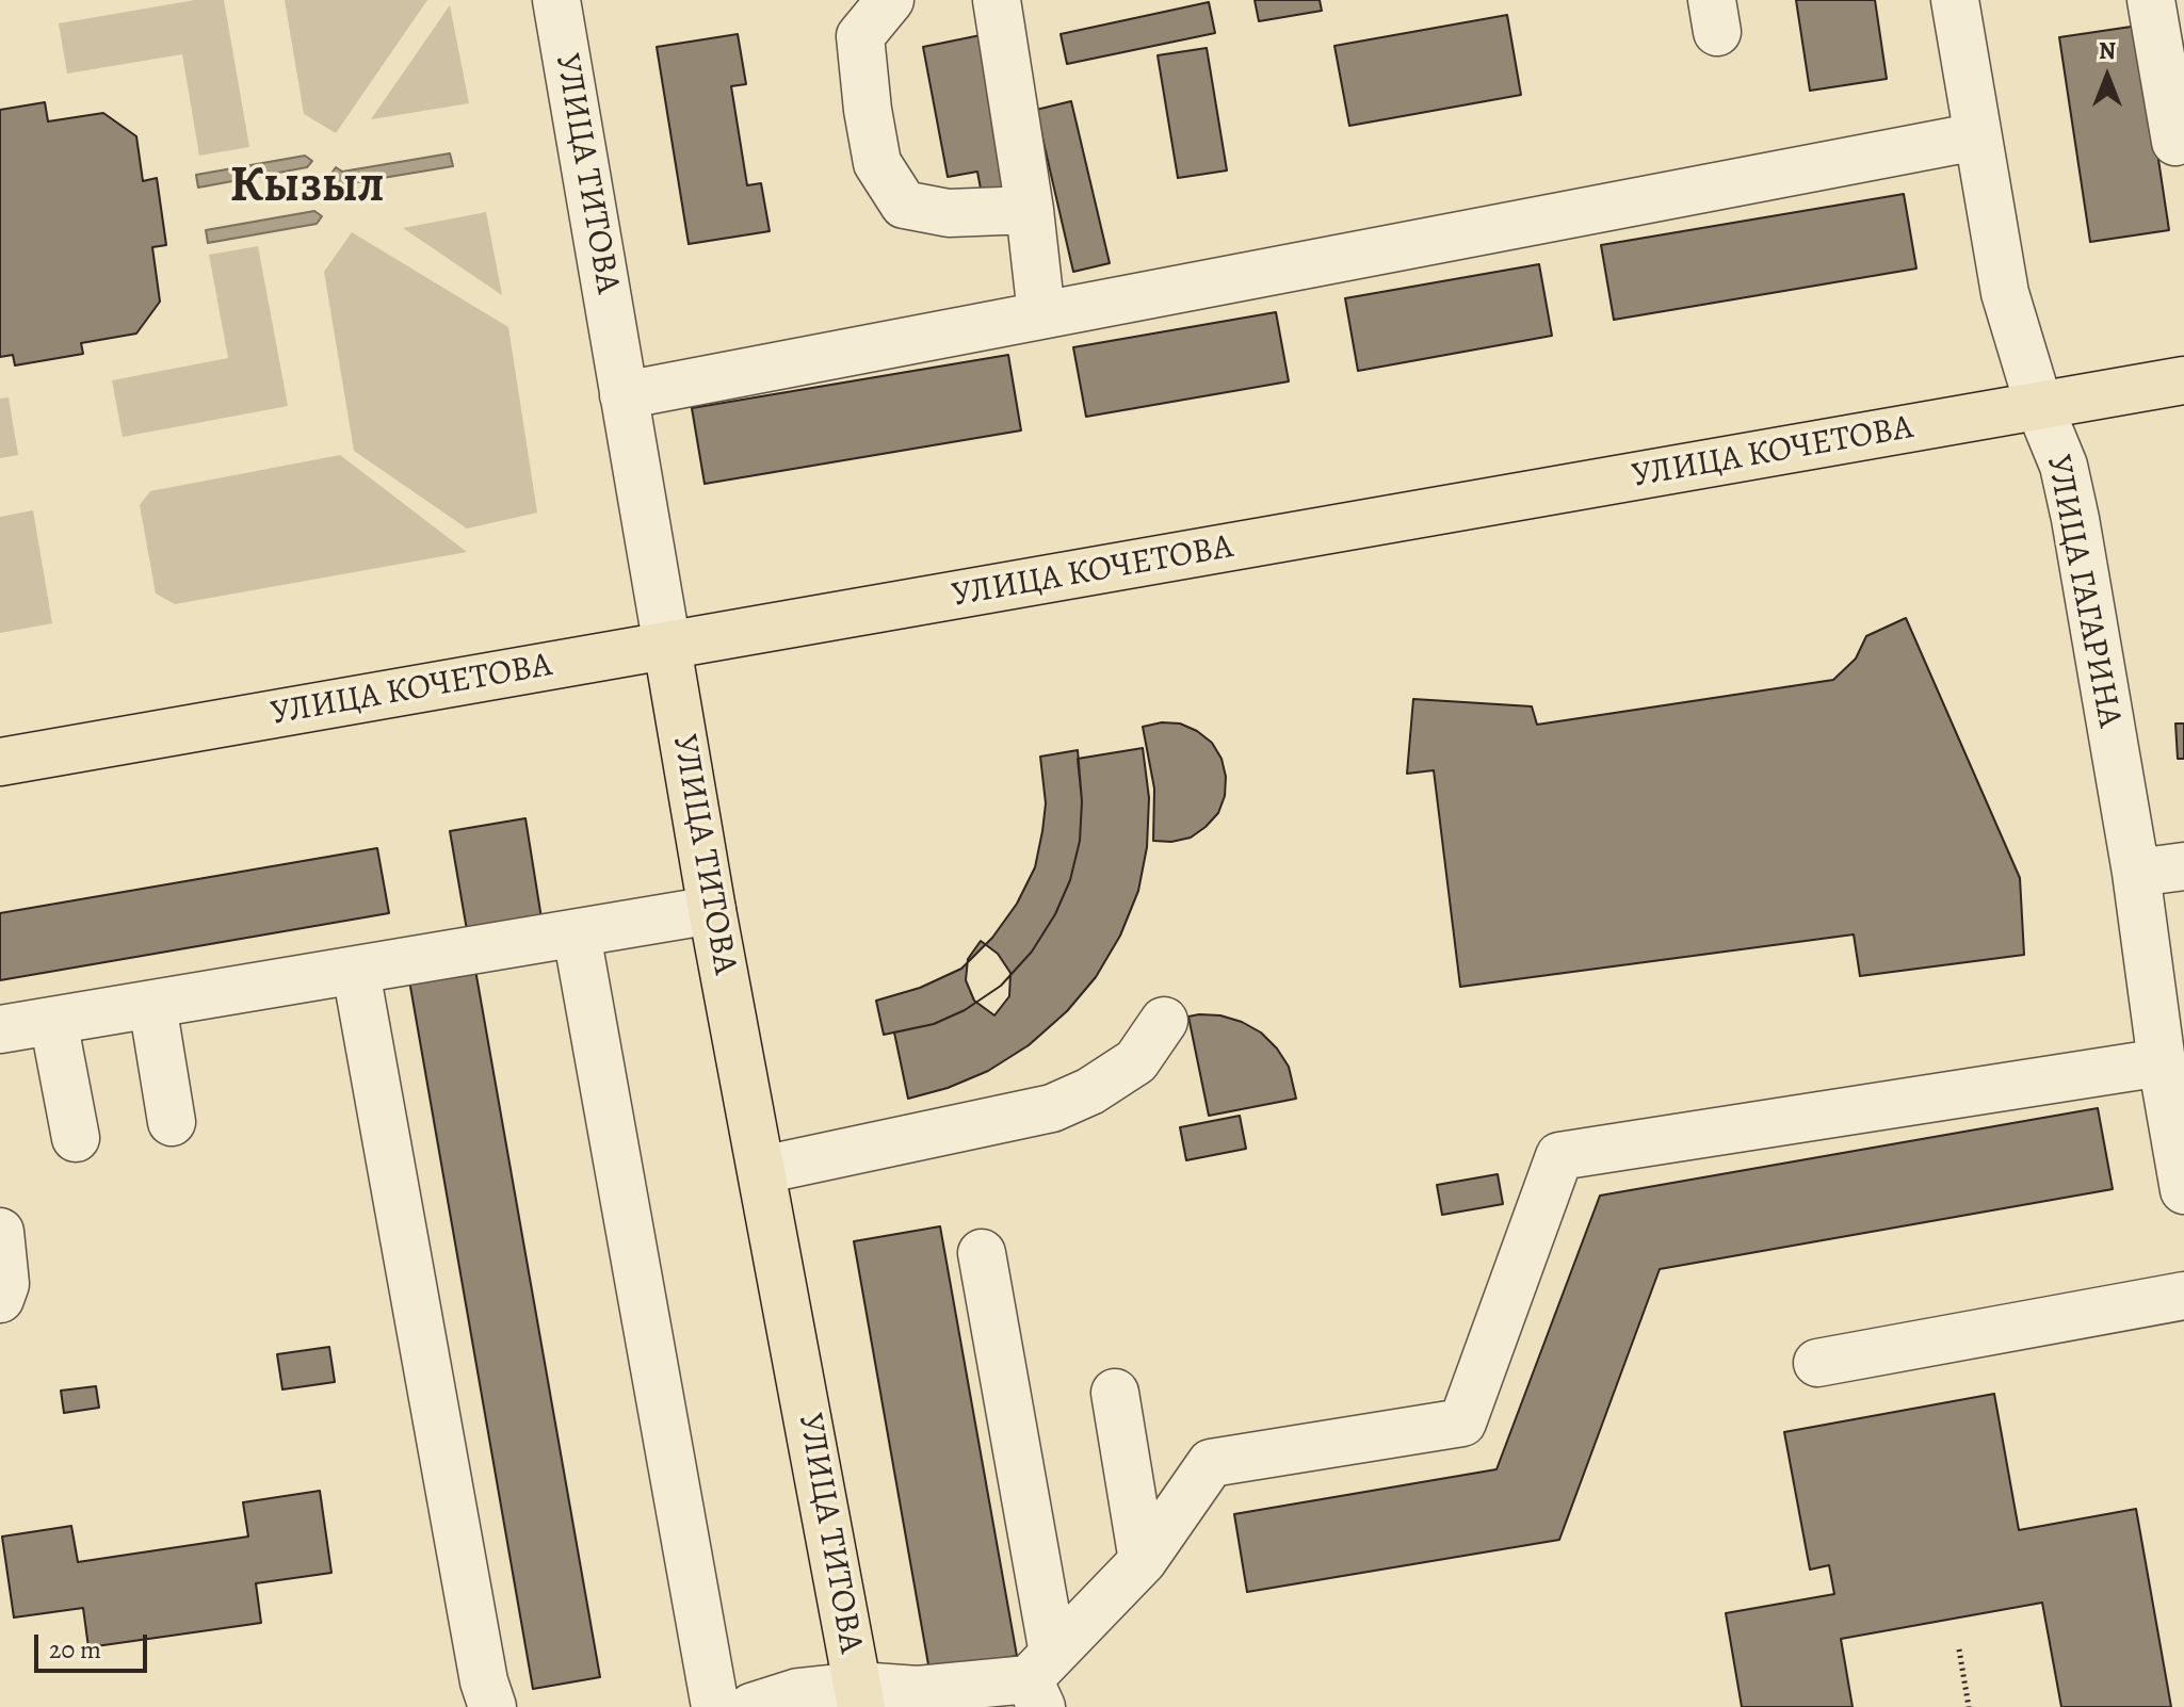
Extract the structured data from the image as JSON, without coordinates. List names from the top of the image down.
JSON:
{
  "streets": {
    "main road": ["УЛИЦА ТИТОВА", "УЛИЦА КОЧЕТОВА"],
    "street": ["УЛИЦА ГАГАРИНА"]
  },
  "crossings": [
    ["УЛИЦА ТИТОВА", "УЛИЦА КОЧЕТОВА"],
    ["УЛИЦА КОЧЕТОВА", "УЛИЦА ГАГАРИНА"]
  ],
  "districts": ["Кызыл"],
  "scale_bar": "20 m",
  "north": "top"
}
